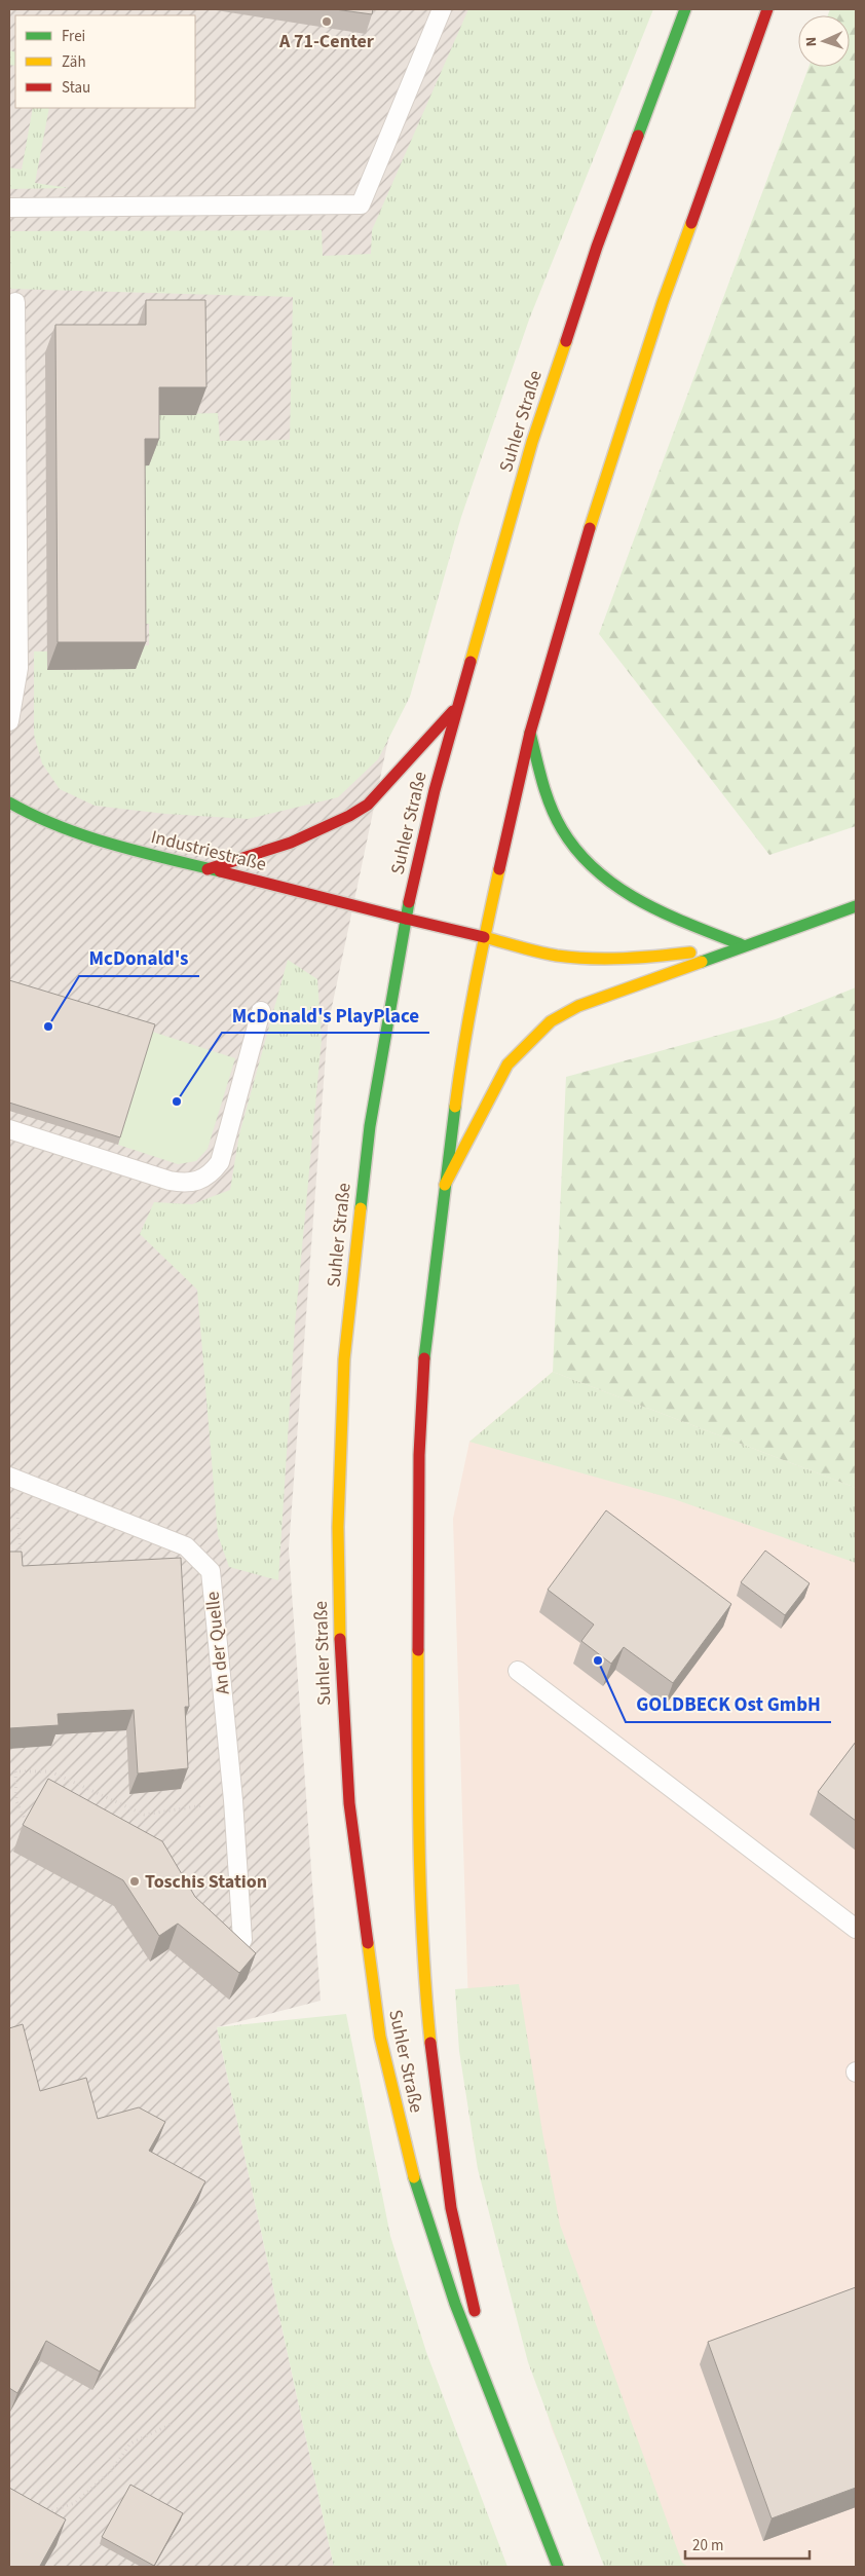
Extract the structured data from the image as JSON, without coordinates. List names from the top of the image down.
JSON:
{
  "streets": {
    "main road": ["Suhler Straße", "Industriestraße"],
    "lane": ["An der Quelle"]
  },
  "crossings": [
    ["Suhler Straße", "Industriestraße"]
  ],
  "places": [
    "A 71-Center",
    "McDonald's",
    "McDonald's PlayPlace",
    "GOLDBECK Ost GmbH",
    "Toschis Station"
  ],
  "legend": ["Frei", "Zäh", "Stau"],
  "scale_bar": "20 m",
  "north": "left"
}
